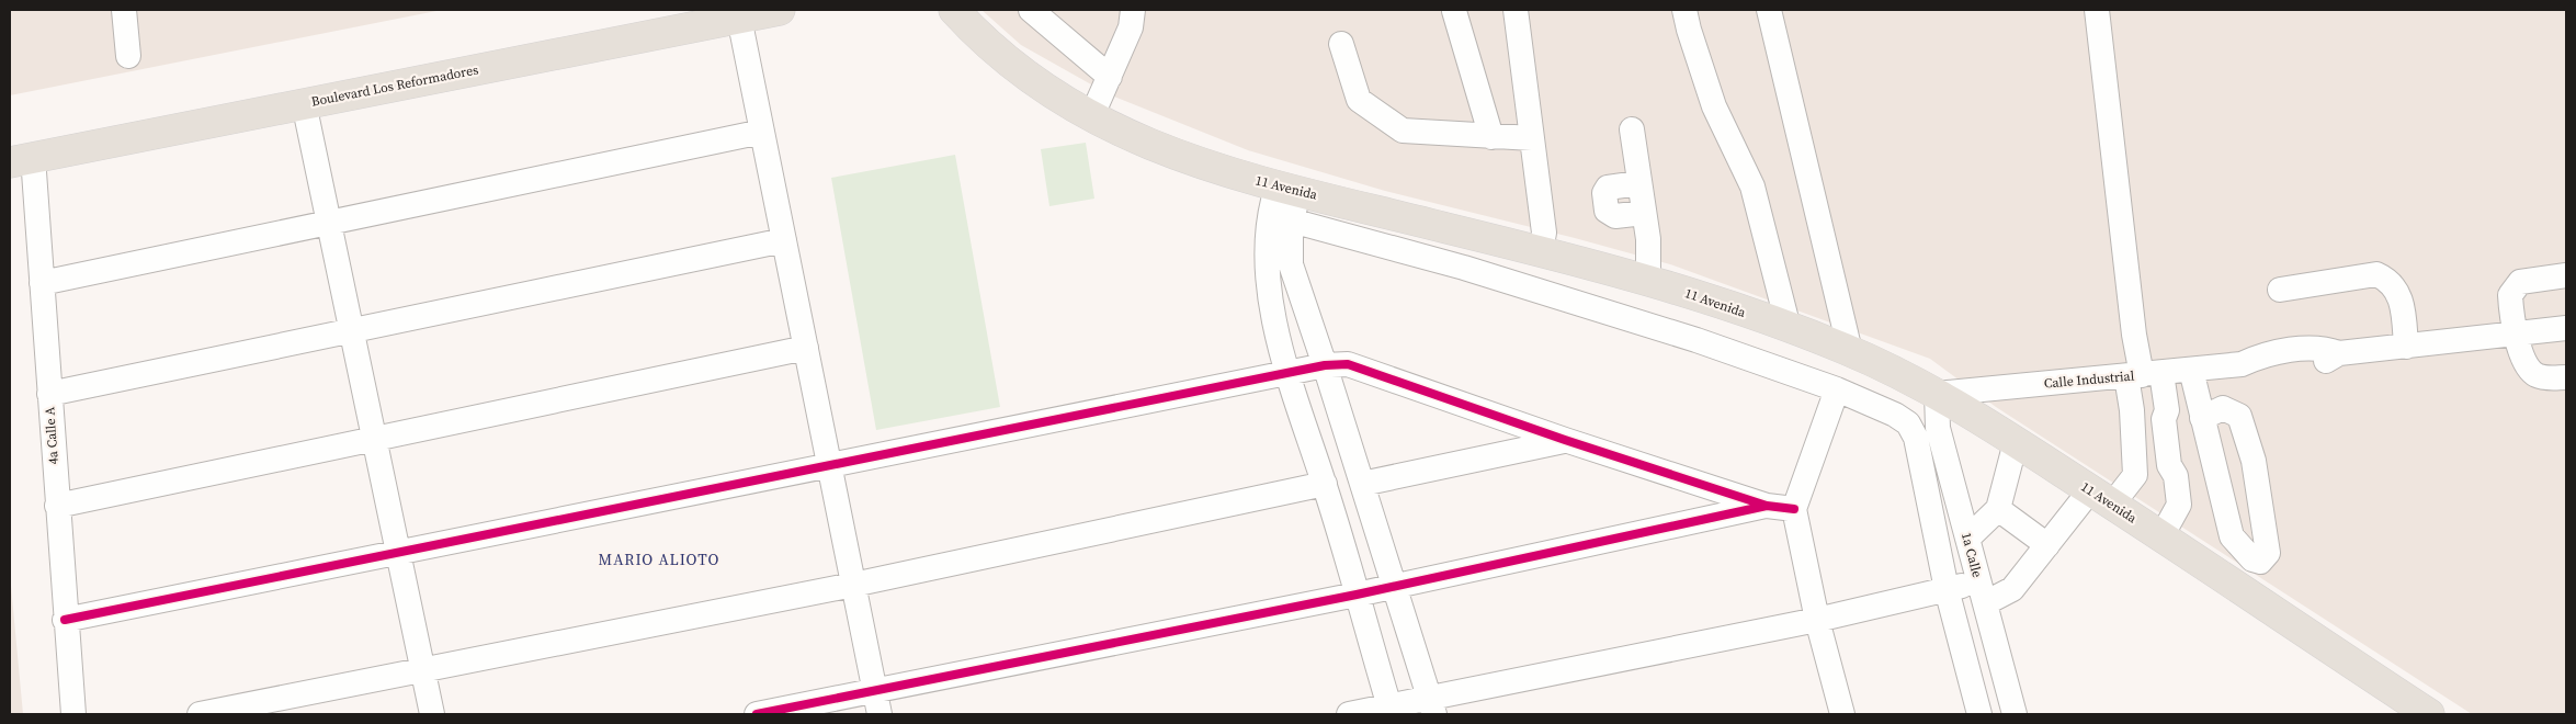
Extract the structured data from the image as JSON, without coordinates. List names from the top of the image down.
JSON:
{
  "streets": {
    "main road": ["Boulevard Los Reformadores", "11 Avenida"],
    "street": ["Calle Industrial", "4a Calle A", "1a Calle"]
  },
  "crossings": [
    ["Boulevard Los Reformadores", "4a Calle A"],
    ["11 Avenida", "Calle Industrial"],
    ["11 Avenida", "1a Calle"],
    ["Calle Industrial", "1a Calle"]
  ],
  "districts": ["MARIO ALIOTO"]
}
